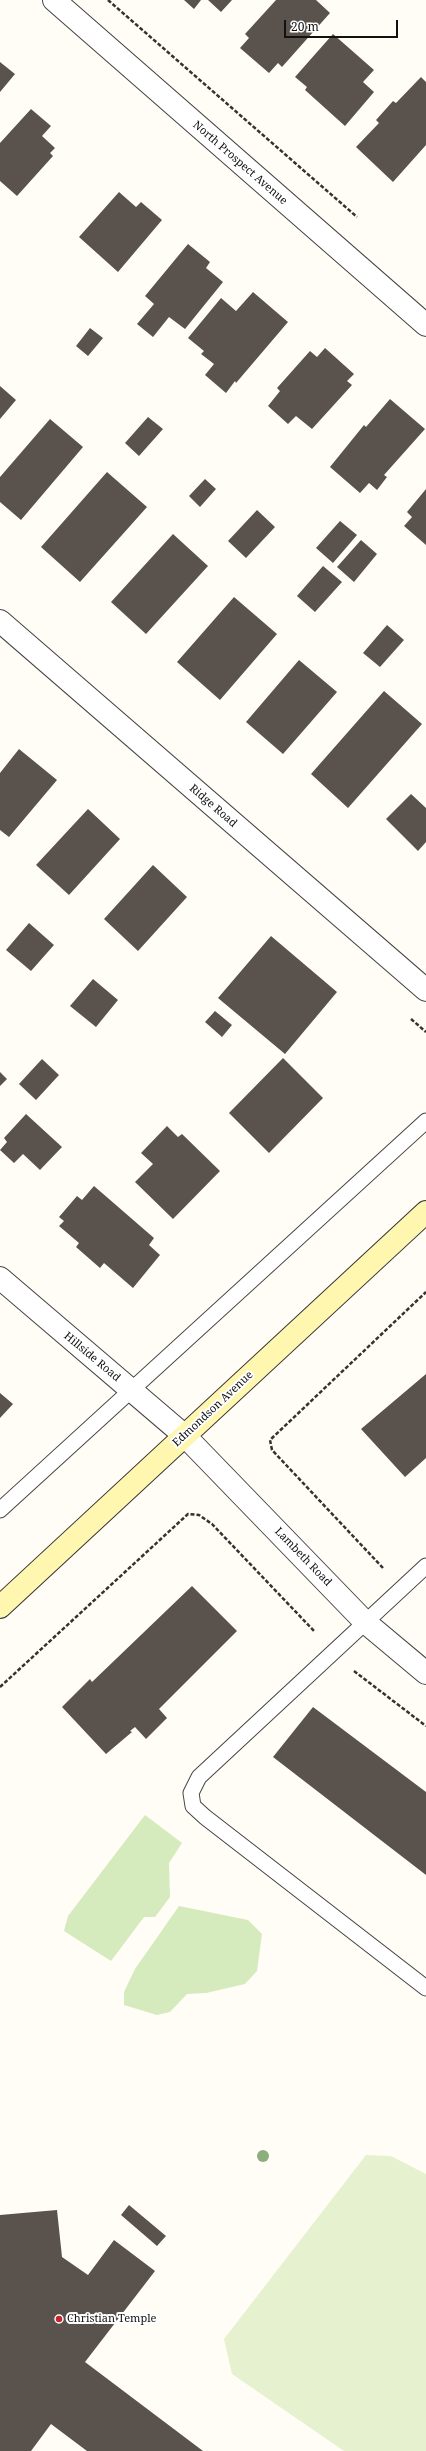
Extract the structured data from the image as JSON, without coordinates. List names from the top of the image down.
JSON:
{
  "streets": {
    "main road": ["Edmondson Avenue"],
    "street": [
      "North Prospect Avenue",
      "Ridge Road",
      "Hillside Road",
      "Lambeth Road"
    ]
  },
  "crossings": [
    ["Hillside Road", "Edmondson Avenue"],
    ["Hillside Road", "Lambeth Road"],
    ["Edmondson Avenue", "Lambeth Road"]
  ],
  "places": ["Christian Temple"],
  "scale_bar": "20 m"
}
